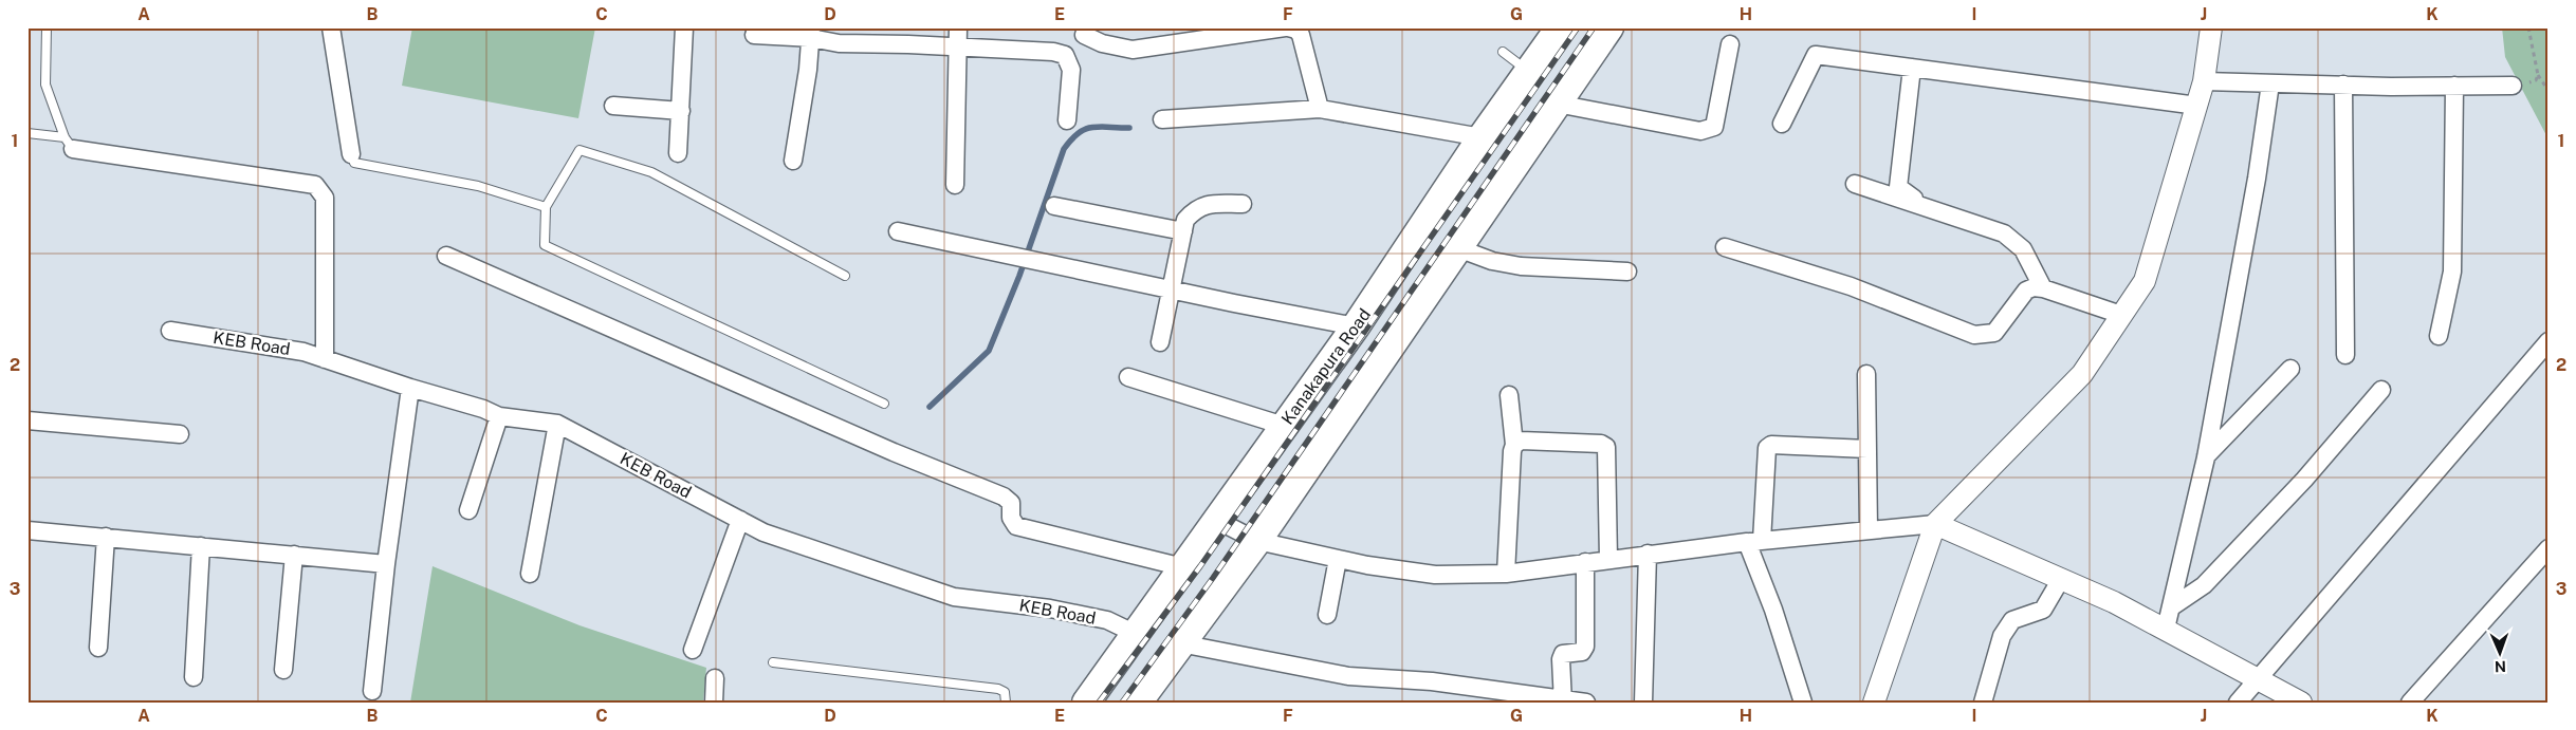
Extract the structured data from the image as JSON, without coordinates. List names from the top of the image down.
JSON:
{
  "streets": {
    "highway": ["Kanakapura Road"],
    "street": ["KEB Road"]
  },
  "crossings": [
    ["KEB Road", "Kanakapura Road"]
  ],
  "north": "bottom",
  "grid": {
    "columns": [
      "A",
      "B",
      "C",
      "D",
      "E",
      "F",
      "G",
      "H",
      "I",
      "J",
      "K"
    ],
    "rows": ["1", "2", "3"]
  }
}
